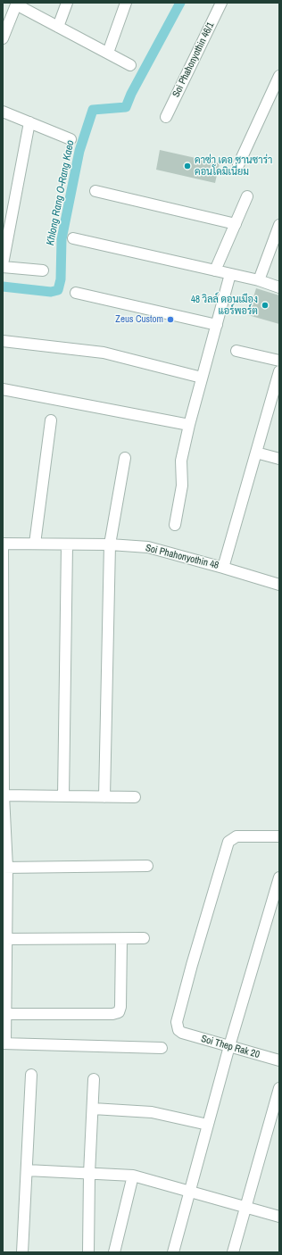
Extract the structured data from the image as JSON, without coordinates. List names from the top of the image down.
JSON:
{
  "streets": {
    "street": ["Soi Phahonyothin 46/1", "Soi Phahonyothin 48", "Soi Thep Rak 20"]
  },
  "water": ["Khlong Rang O-Rang Kaeo"],
  "places": ["คาซ่า เดอ ซานซาร่า คอนโดมิเนี่ยม", "48 วิลล์ ดอนเมือง แอร์พอร์ต", "Zeus Custom"]
}
